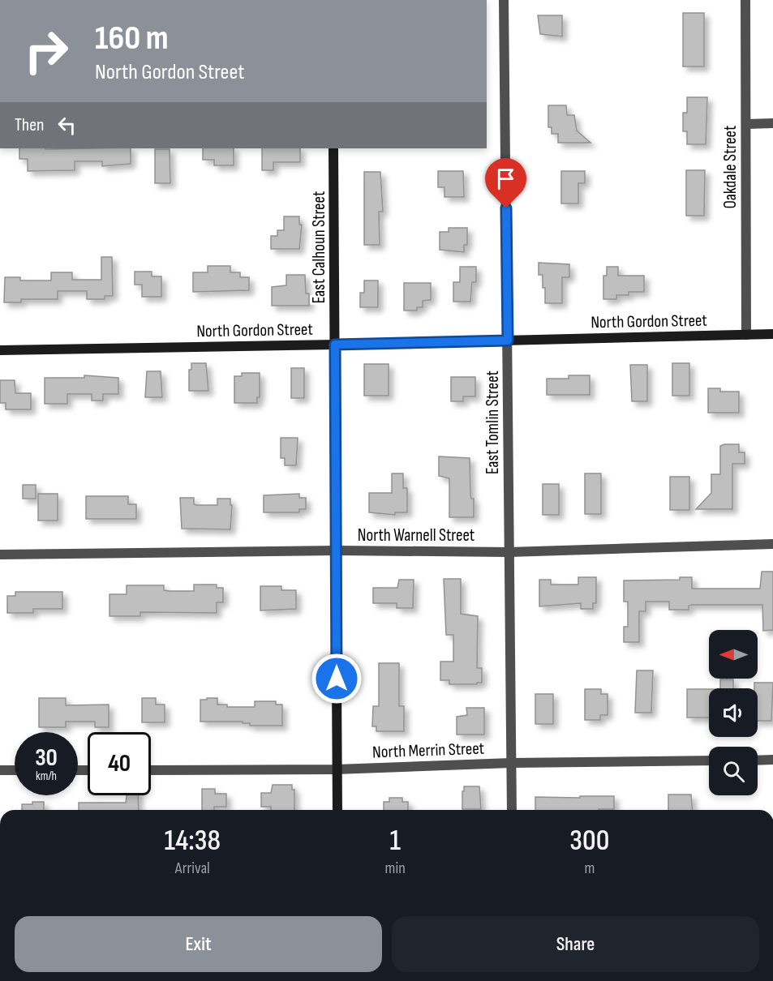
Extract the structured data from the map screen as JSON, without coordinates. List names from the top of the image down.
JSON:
{
  "streets": {
    "street": [
      "Oakdale Street",
      "East Calhoun Street",
      "North Gordon Street",
      "East Tomlin Street",
      "North Warnell Street",
      "North Merrin Street"
    ]
  },
  "crossings": [
    ["Oakdale Street", "North Gordon Street"],
    ["East Calhoun Street", "North Gordon Street"],
    ["East Calhoun Street", "North Warnell Street"],
    ["East Calhoun Street", "North Merrin Street"],
    ["North Gordon Street", "East Tomlin Street"],
    ["East Tomlin Street", "North Warnell Street"],
    ["East Tomlin Street", "North Merrin Street"]
  ],
  "north": "left",
  "page": {
    "turn": ["160 m", "North Gordon Street"],
    "then": "Then",
    "speed": "30 km/h",
    "limit": "40",
    "eta": [
      "14:38",
      "Arrival",
      "1",
      "min",
      "300",
      "m"
    ],
    "buttons": ["Exit", "Share"]
  }
}
